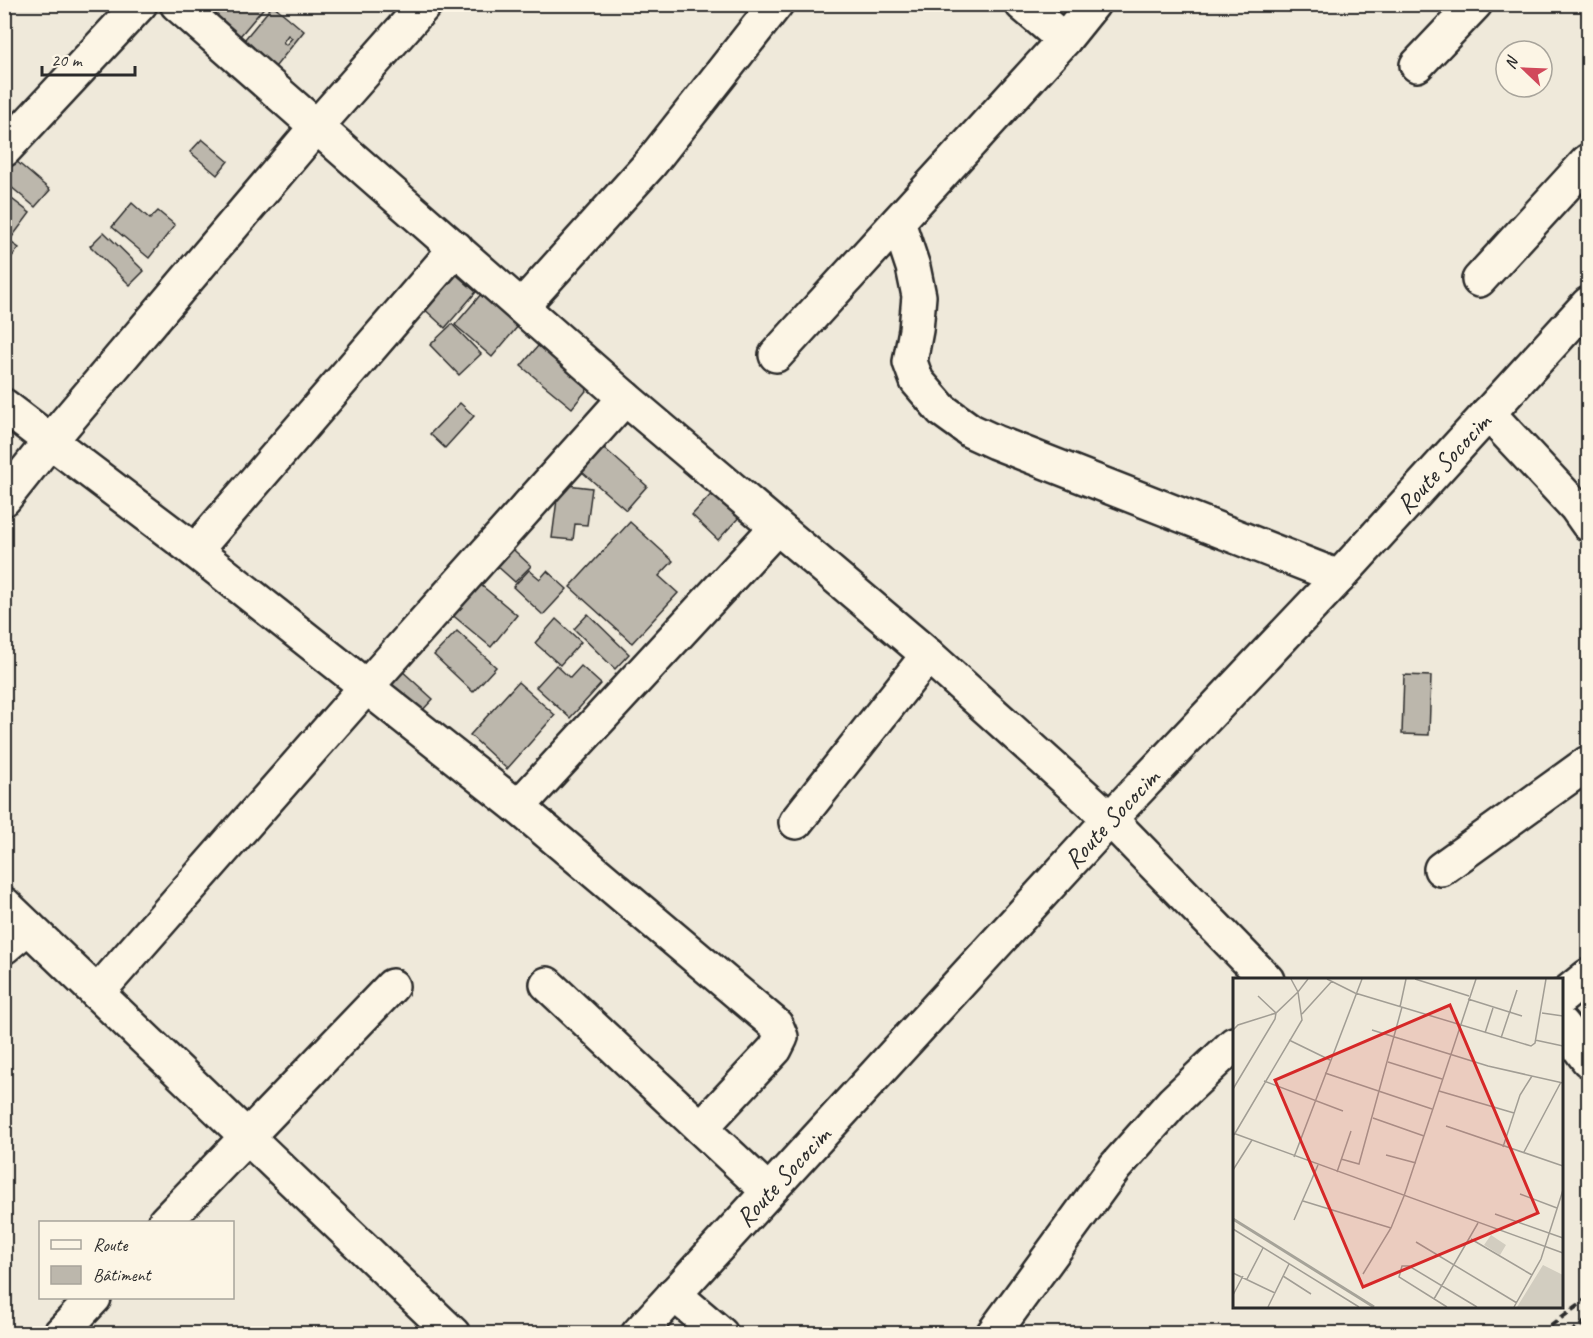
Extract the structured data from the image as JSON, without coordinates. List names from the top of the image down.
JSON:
{
  "streets": {
    "street": ["Route Sococim"]
  },
  "legend": ["Route", "Bâtiment"],
  "scale_bar": "20 m",
  "north": "top left"
}
